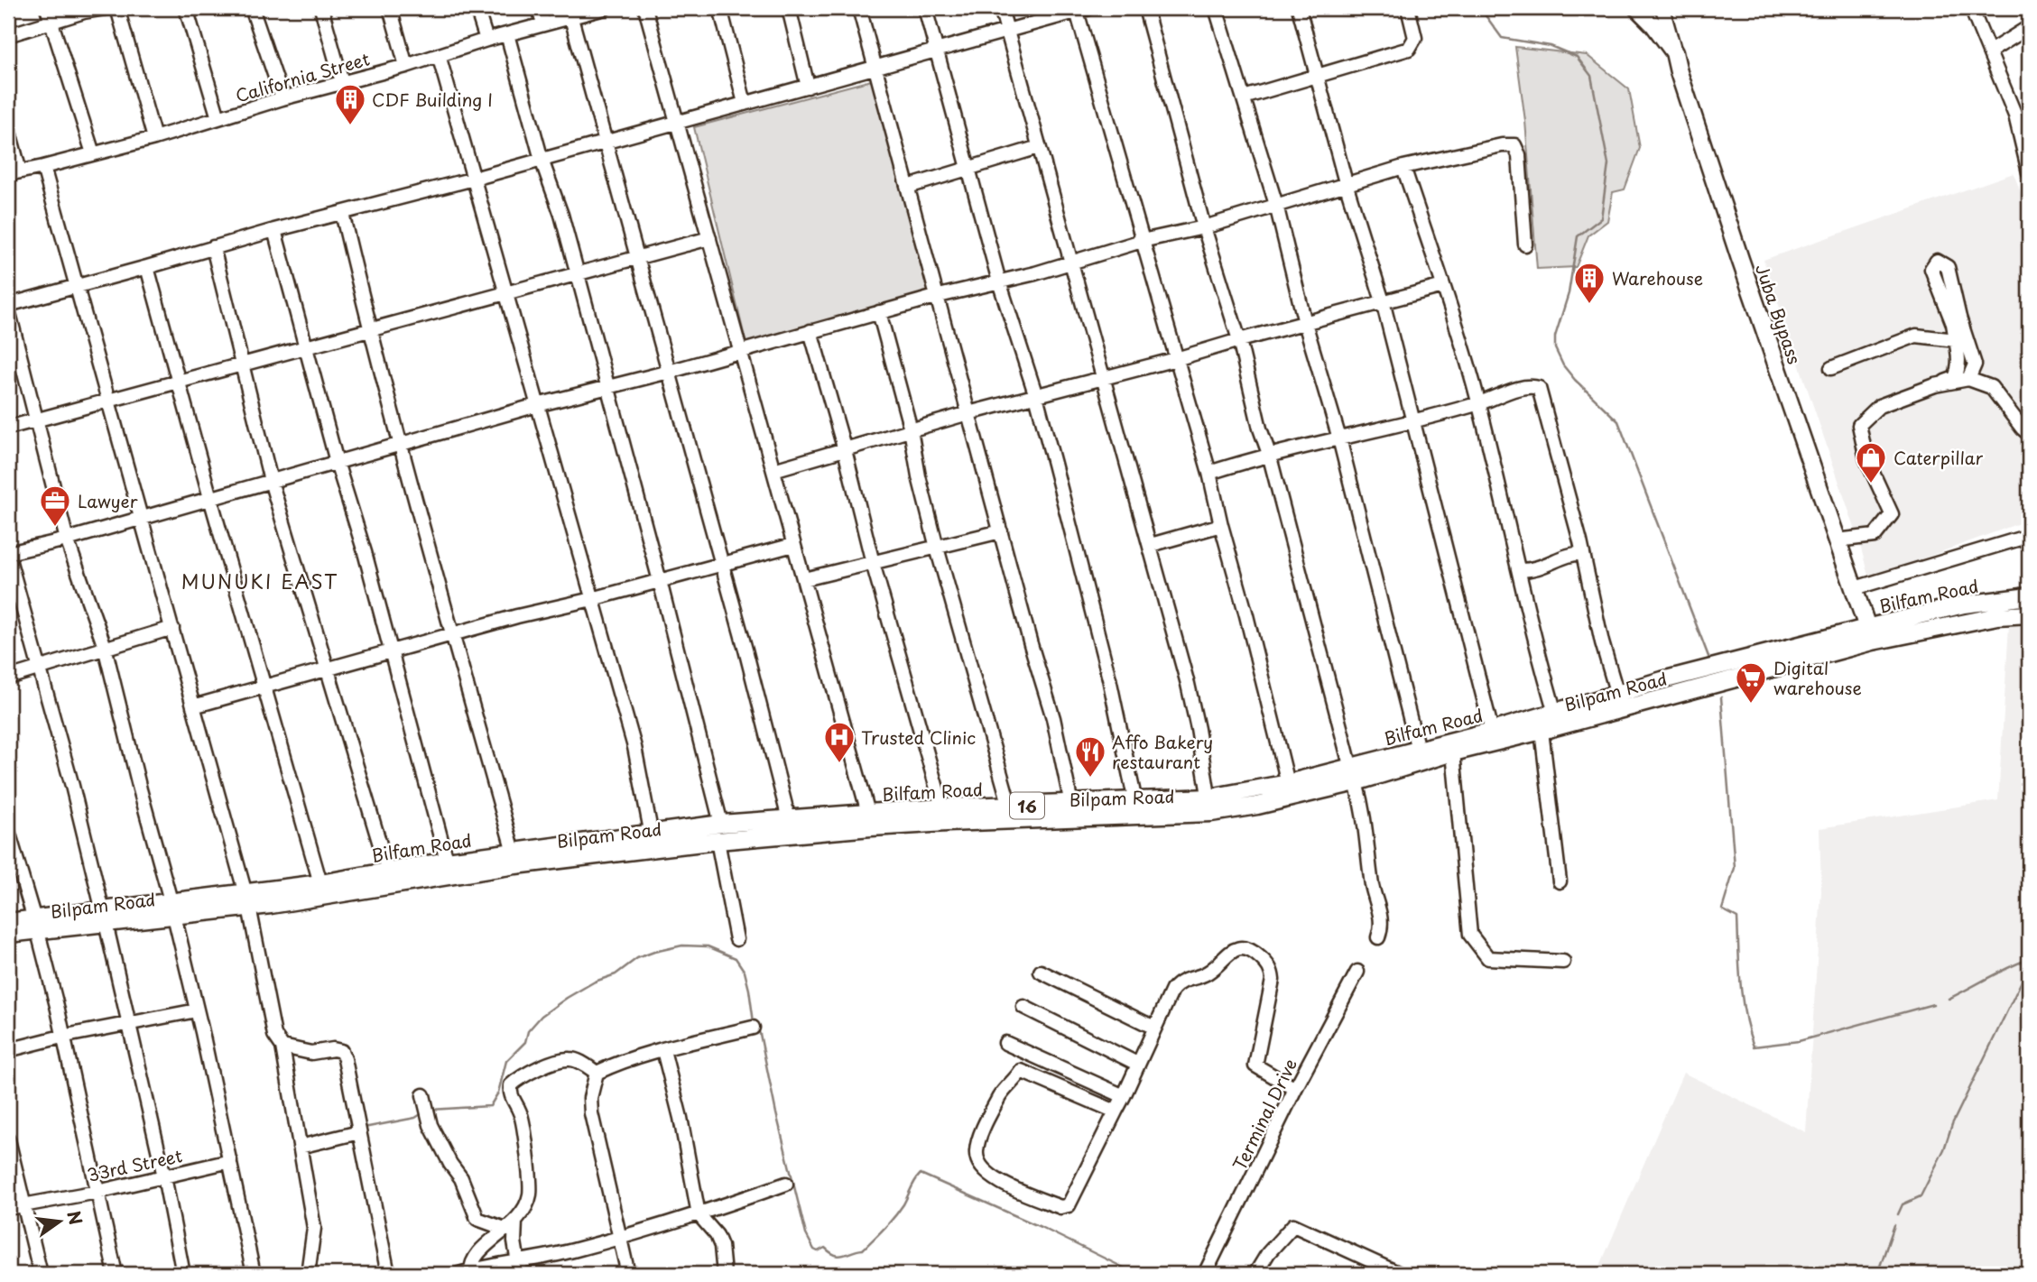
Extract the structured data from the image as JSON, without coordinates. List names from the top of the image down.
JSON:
{
  "streets": {
    "main road": [
      "Juba Bypass",
      "Bilfam Road",
      "Bilpam Road",
      "16"
    ],
    "street": ["California Street", "Terminal Drive", "33rd Street"]
  },
  "crossings": [
    ["Juba Bypass", "Bilpam Road"],
    ["Bilfam Road", "Bilpam Road"],
    ["Bilpam Road", "16"]
  ],
  "districts": ["MUNUKI EAST"],
  "places": {
    "building": ["CDF Building I", "Warehouse"],
    "shop": ["Caterpillar"],
    "office": ["Lawyer"],
    "supermarket": ["Digital warehouse"],
    "hospital": ["Trusted Clinic"],
    "restaurant": ["Affo Bakery restaurant"]
  },
  "north": "right"
}
